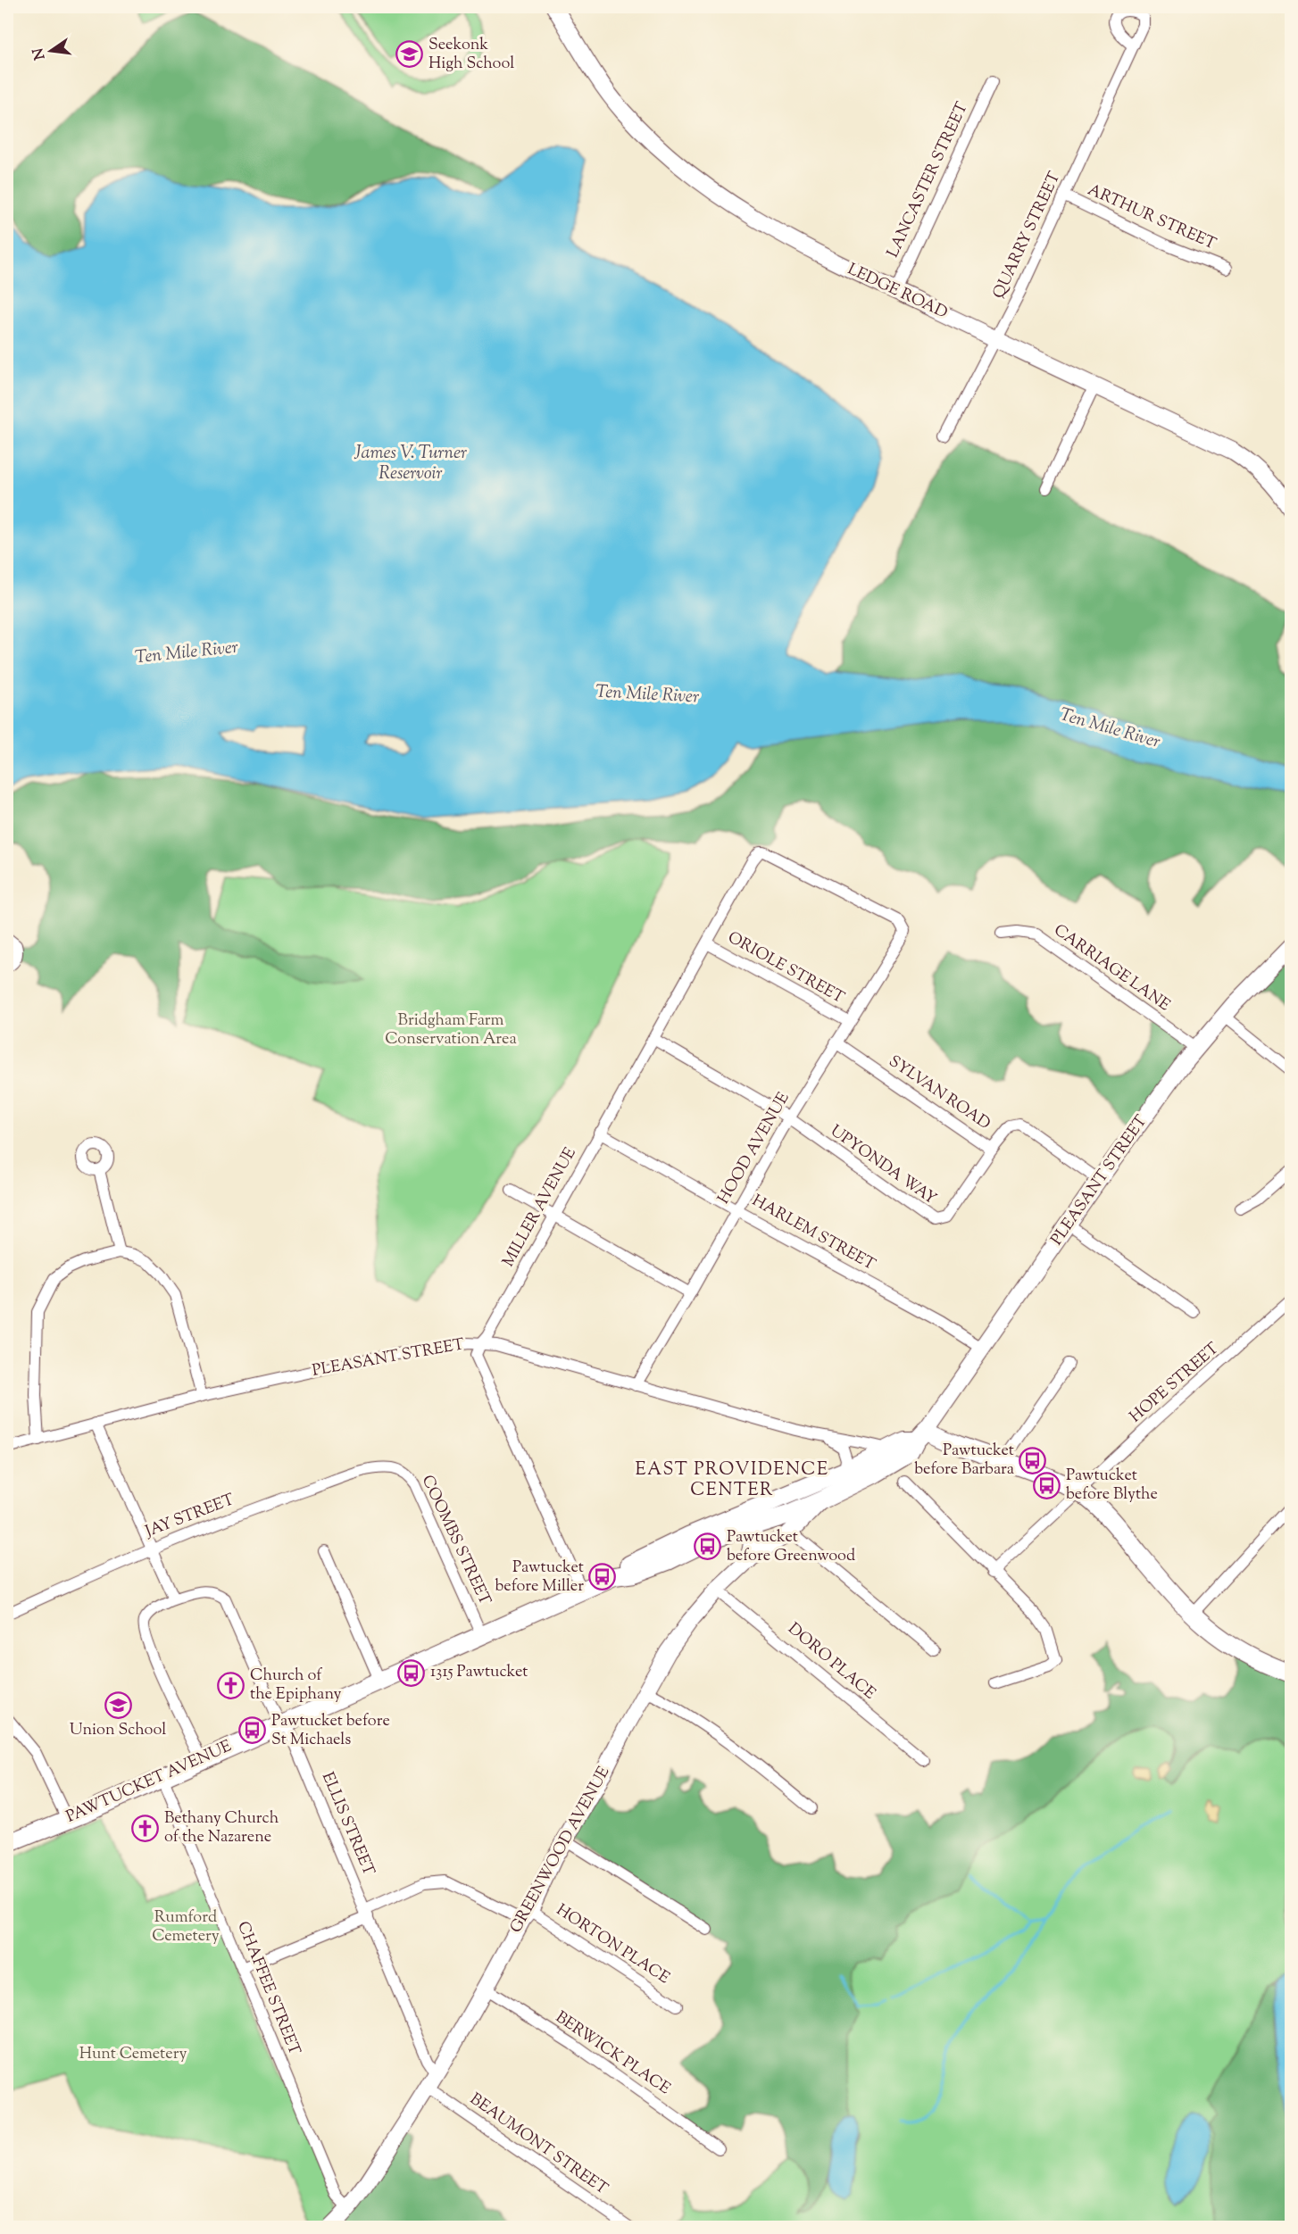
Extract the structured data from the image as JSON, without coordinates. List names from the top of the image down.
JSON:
{
  "streets": {
    "main road": ["PAWTUCKET AVENUE"],
    "street": [
      "LANCASTER STREET",
      "ARTHUR STREET",
      "QUARRY STREET",
      "LEDGE ROAD",
      "ORIOLE STREET",
      "CARRIAGE LANE",
      "SYLVAN ROAD",
      "HOOD AVENUE",
      "UPYONDA WAY",
      "PLEASANT STREET",
      "MILLER AVENUE",
      "HARLEM STREET",
      "HOPE STREET",
      "JAY STREET",
      "COOMBS STREET",
      "DORO PLACE",
      "ELLIS STREET",
      "GREENWOOD AVENUE",
      "HORTON PLACE",
      "CHAFFEE STREET",
      "BERWICK PLACE",
      "BEAUMONT STREET"
    ]
  },
  "crossings": [
    ["LANCASTER STREET", "LEDGE ROAD"],
    ["ARTHUR STREET", "QUARRY STREET"],
    ["QUARRY STREET", "LEDGE ROAD"],
    ["ORIOLE STREET", "HOOD AVENUE"],
    ["ORIOLE STREET", "MILLER AVENUE"],
    ["CARRIAGE LANE", "PLEASANT STREET"],
    ["SYLVAN ROAD", "HOOD AVENUE"],
    ["SYLVAN ROAD", "UPYONDA WAY"],
    ["SYLVAN ROAD", "PLEASANT STREET"],
    ["HOOD AVENUE", "UPYONDA WAY"],
    ["HOOD AVENUE", "PLEASANT STREET"],
    ["HOOD AVENUE", "MILLER AVENUE"],
    ["HOOD AVENUE", "HARLEM STREET"],
    ["UPYONDA WAY", "MILLER AVENUE"],
    ["PLEASANT STREET", "MILLER AVENUE"],
    ["PLEASANT STREET", "HARLEM STREET"],
    ["PLEASANT STREET", "PAWTUCKET AVENUE"],
    ["MILLER AVENUE", "HARLEM STREET"],
    ["JAY STREET", "COOMBS STREET"],
    ["COOMBS STREET", "PAWTUCKET AVENUE"],
    ["DORO PLACE", "GREENWOOD AVENUE"],
    ["PAWTUCKET AVENUE", "ELLIS STREET"],
    ["PAWTUCKET AVENUE", "GREENWOOD AVENUE"],
    ["PAWTUCKET AVENUE", "CHAFFEE STREET"],
    ["ELLIS STREET", "GREENWOOD AVENUE"],
    ["ELLIS STREET", "HORTON PLACE"],
    ["ELLIS STREET", "BEAUMONT STREET"],
    ["GREENWOOD AVENUE", "HORTON PLACE"],
    ["GREENWOOD AVENUE", "CHAFFEE STREET"],
    ["GREENWOOD AVENUE", "BERWICK PLACE"],
    ["GREENWOOD AVENUE", "BEAUMONT STREET"],
    ["HORTON PLACE", "CHAFFEE STREET"]
  ],
  "districts": ["EAST PROVIDENCE CENTER"],
  "water": ["James V. Turner Reservoir", "Ten Mile River"],
  "parks": ["Bridgham Farm Conservation Area", "Rumford Cemetery", "Hunt Cemetery"],
  "places": {
    "school or university": ["Seekonk High School", "Union School"],
    "bus stop": [
      "Pawtucket before Barbara",
      "Pawtucket before Blythe",
      "Pawtucket before Greenwood",
      "Pawtucket before Miller",
      "1315 Pawtucket",
      "Pawtucket before St Michaels"
    ],
    "church": ["Church of the Epiphany", "Bethany Church of the Nazarene"]
  },
  "north": "left"
}
